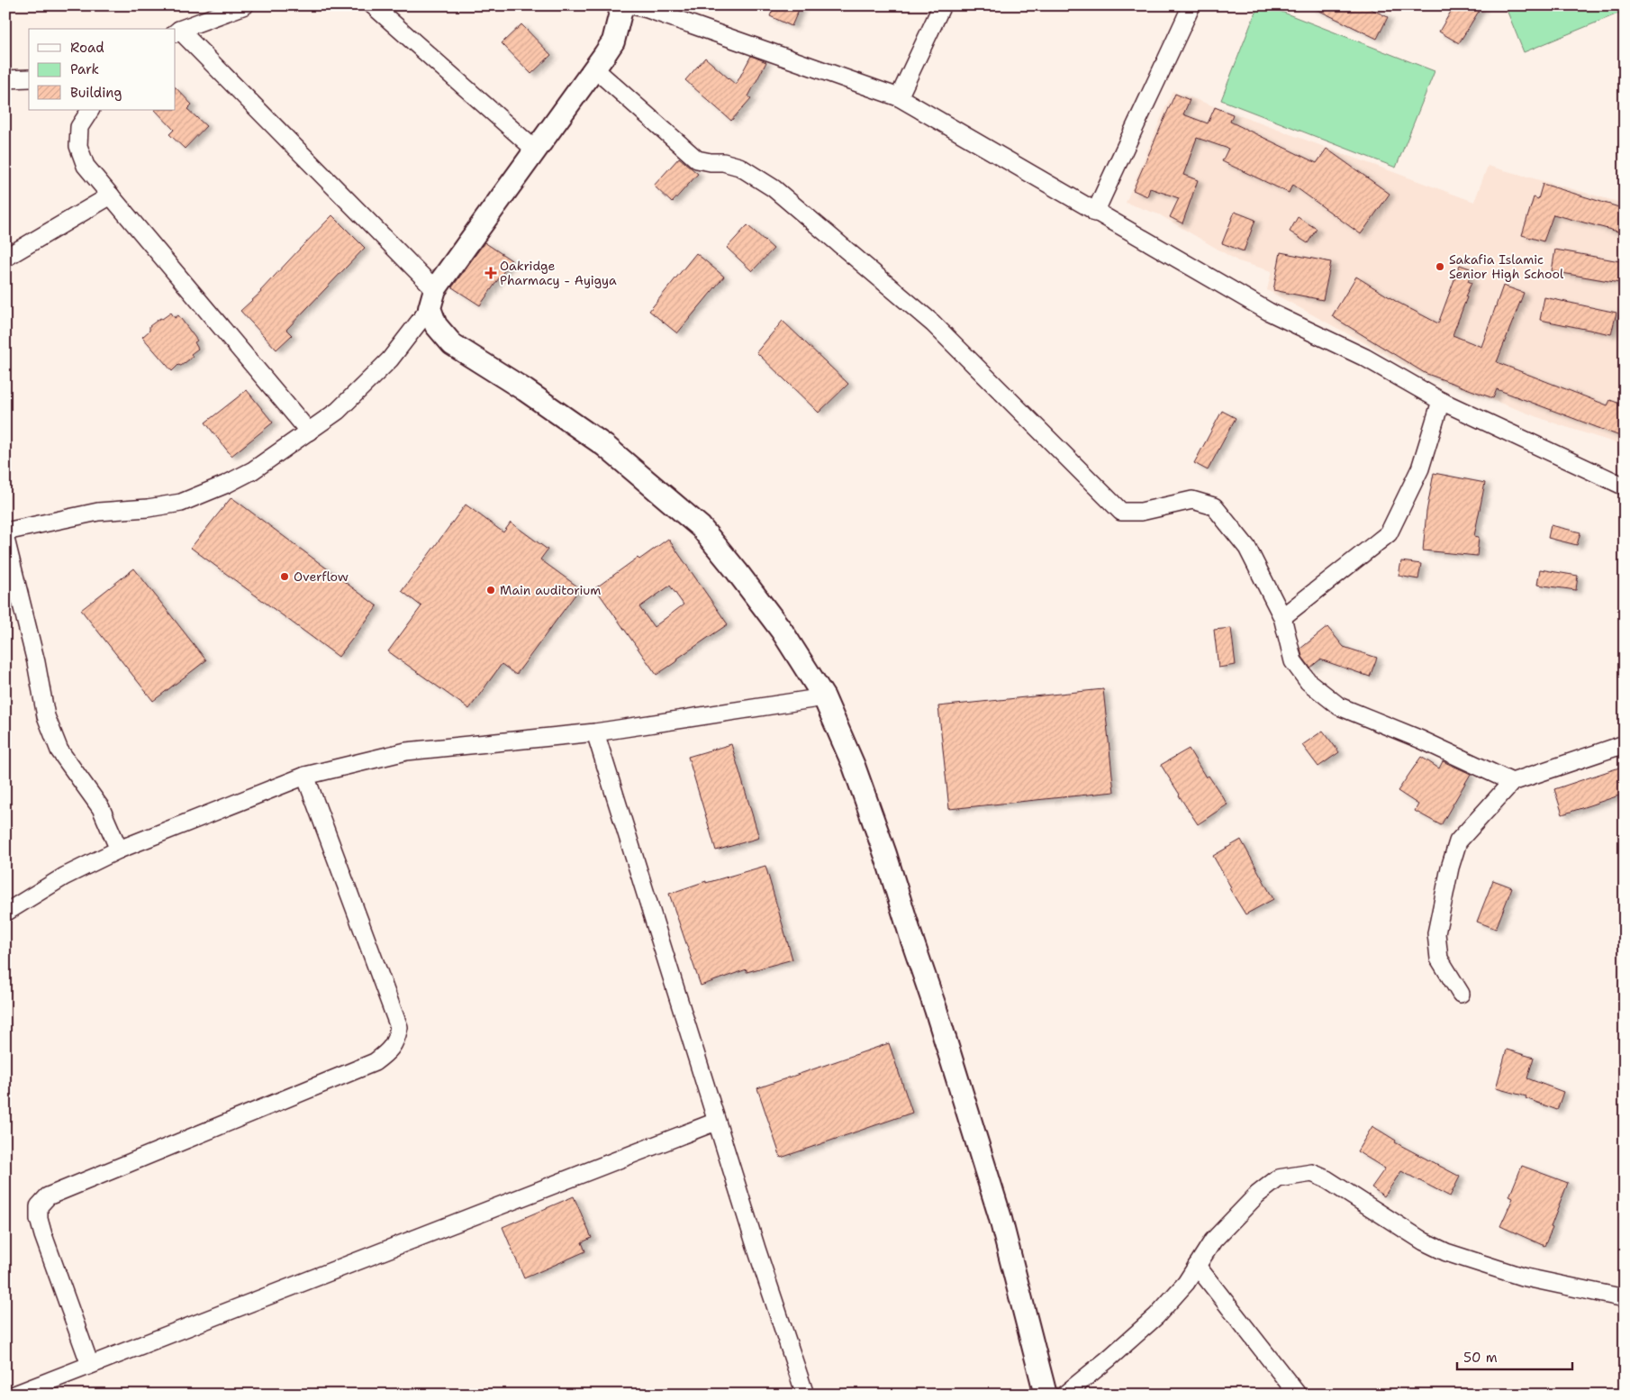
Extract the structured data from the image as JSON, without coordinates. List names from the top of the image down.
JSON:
{
  "places": {
    "other": ["Sakafia Islamic Senior High School", "Overflow", "Main auditorium"],
    "health": ["Oakridge Pharmacy - Ayigya"]
  },
  "legend": ["Road", "Park", "Building"],
  "scale_bar": "50 m"
}
